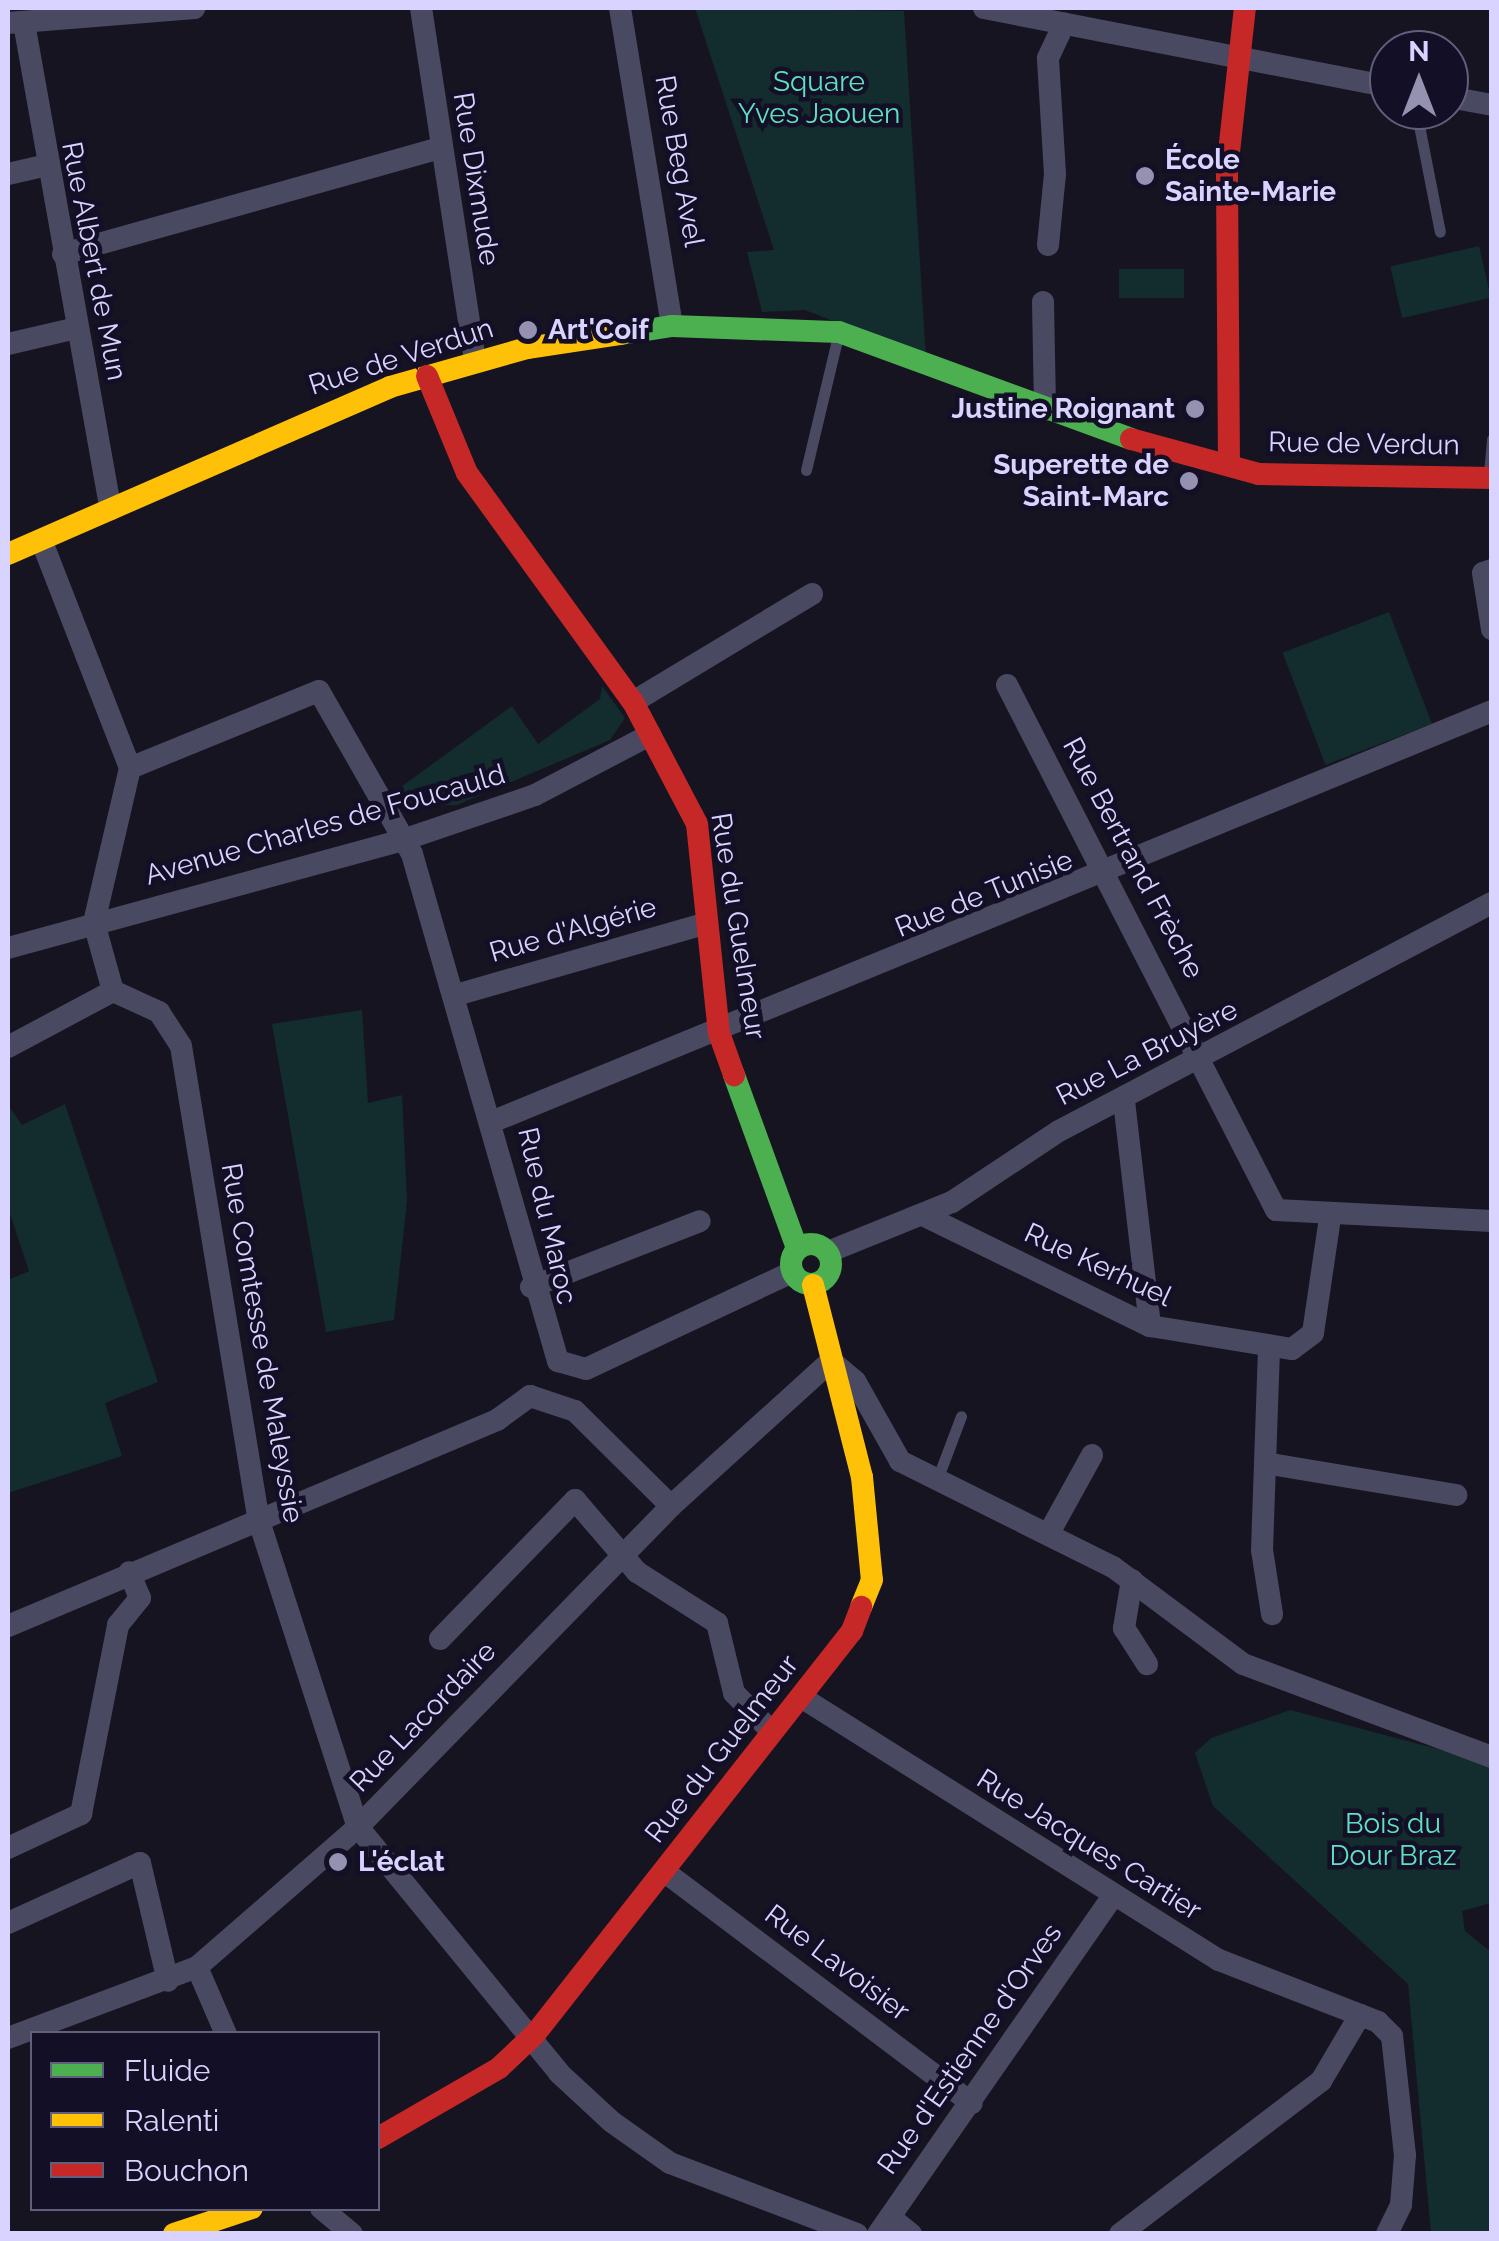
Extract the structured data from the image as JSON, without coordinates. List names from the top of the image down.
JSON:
{
  "streets": {
    "street": [
      "Rue Beg Avel",
      "Rue Dixmude",
      "Rue Albert de Mun",
      "Rue de Verdun",
      "Avenue Charles de Foucauld",
      "Rue Bertrand Frèche",
      "Rue de Tunisie",
      "Rue du Guelmeur",
      "Rue d'Algérie",
      "Rue La Bruyère",
      "Rue du Maroc",
      "Rue Kerhuel",
      "Rue Comtesse de Maleyssie",
      "Rue Lacordaire",
      "Rue Jacques Cartier",
      "Rue Lavoisier",
      "Rue d'Estienne d'Orves"
    ]
  },
  "crossings": [
    ["Rue Beg Avel", "Rue de Verdun"],
    ["Rue Dixmude", "Rue de Verdun"],
    ["Rue Albert de Mun", "Rue de Verdun"],
    ["Rue de Verdun", "Rue du Guelmeur"],
    ["Avenue Charles de Foucauld", "Rue du Guelmeur"],
    ["Avenue Charles de Foucauld", "Rue du Maroc"],
    ["Rue Bertrand Frèche", "Rue de Tunisie"],
    ["Rue Bertrand Frèche", "Rue La Bruyère"],
    ["Rue Bertrand Frèche", "Rue Kerhuel"],
    ["Rue de Tunisie", "Rue du Guelmeur"],
    ["Rue de Tunisie", "Rue du Maroc"],
    ["Rue du Guelmeur", "Rue d'Algérie"],
    ["Rue du Guelmeur", "Rue Comtesse de Maleyssie"],
    ["Rue du Guelmeur", "Rue Lacordaire"],
    ["Rue du Guelmeur", "Rue Jacques Cartier"],
    ["Rue du Guelmeur", "Rue Lavoisier"],
    ["Rue d'Algérie", "Rue du Maroc"],
    ["Rue La Bruyère", "Rue Kerhuel"],
    ["Rue Comtesse de Maleyssie", "Rue Lacordaire"],
    ["Rue Jacques Cartier", "Rue d'Estienne d'Orves"],
    ["Rue Lavoisier", "Rue d'Estienne d'Orves"]
  ],
  "parks": ["Square Yves Jaouen", "Bois du Dour Braz"],
  "places": [
    "École Sainte-Marie",
    "Art'Coif",
    "Justine Roignant",
    "Superette de Saint-Marc",
    "L'éclat"
  ],
  "legend": ["Fluide", "Ralenti", "Bouchon"],
  "north": "top"
}
